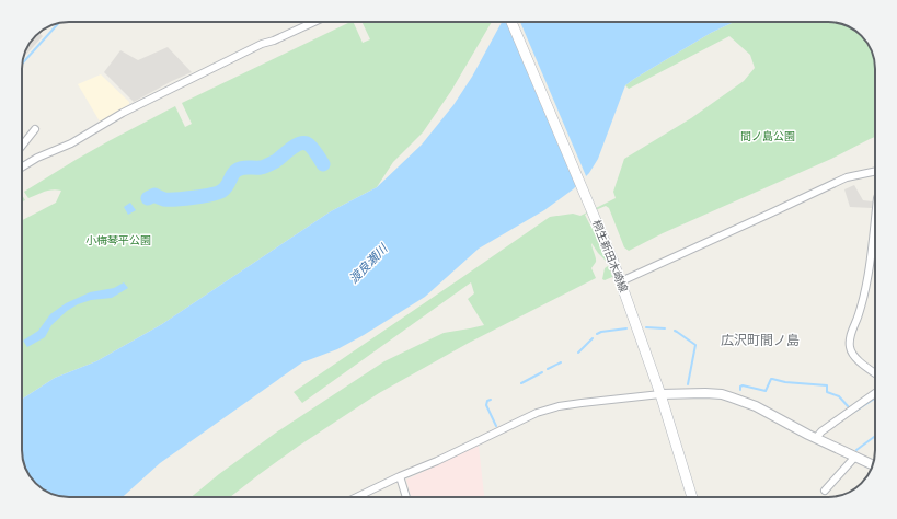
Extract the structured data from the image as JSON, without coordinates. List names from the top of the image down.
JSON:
{
  "streets": {
    "main road": ["桐生新田木崎線"]
  },
  "districts": ["広沢町間ノ島"],
  "water": ["渡良瀬川"],
  "parks": ["間ノ島公園", "小梅琴平公園"]
}
